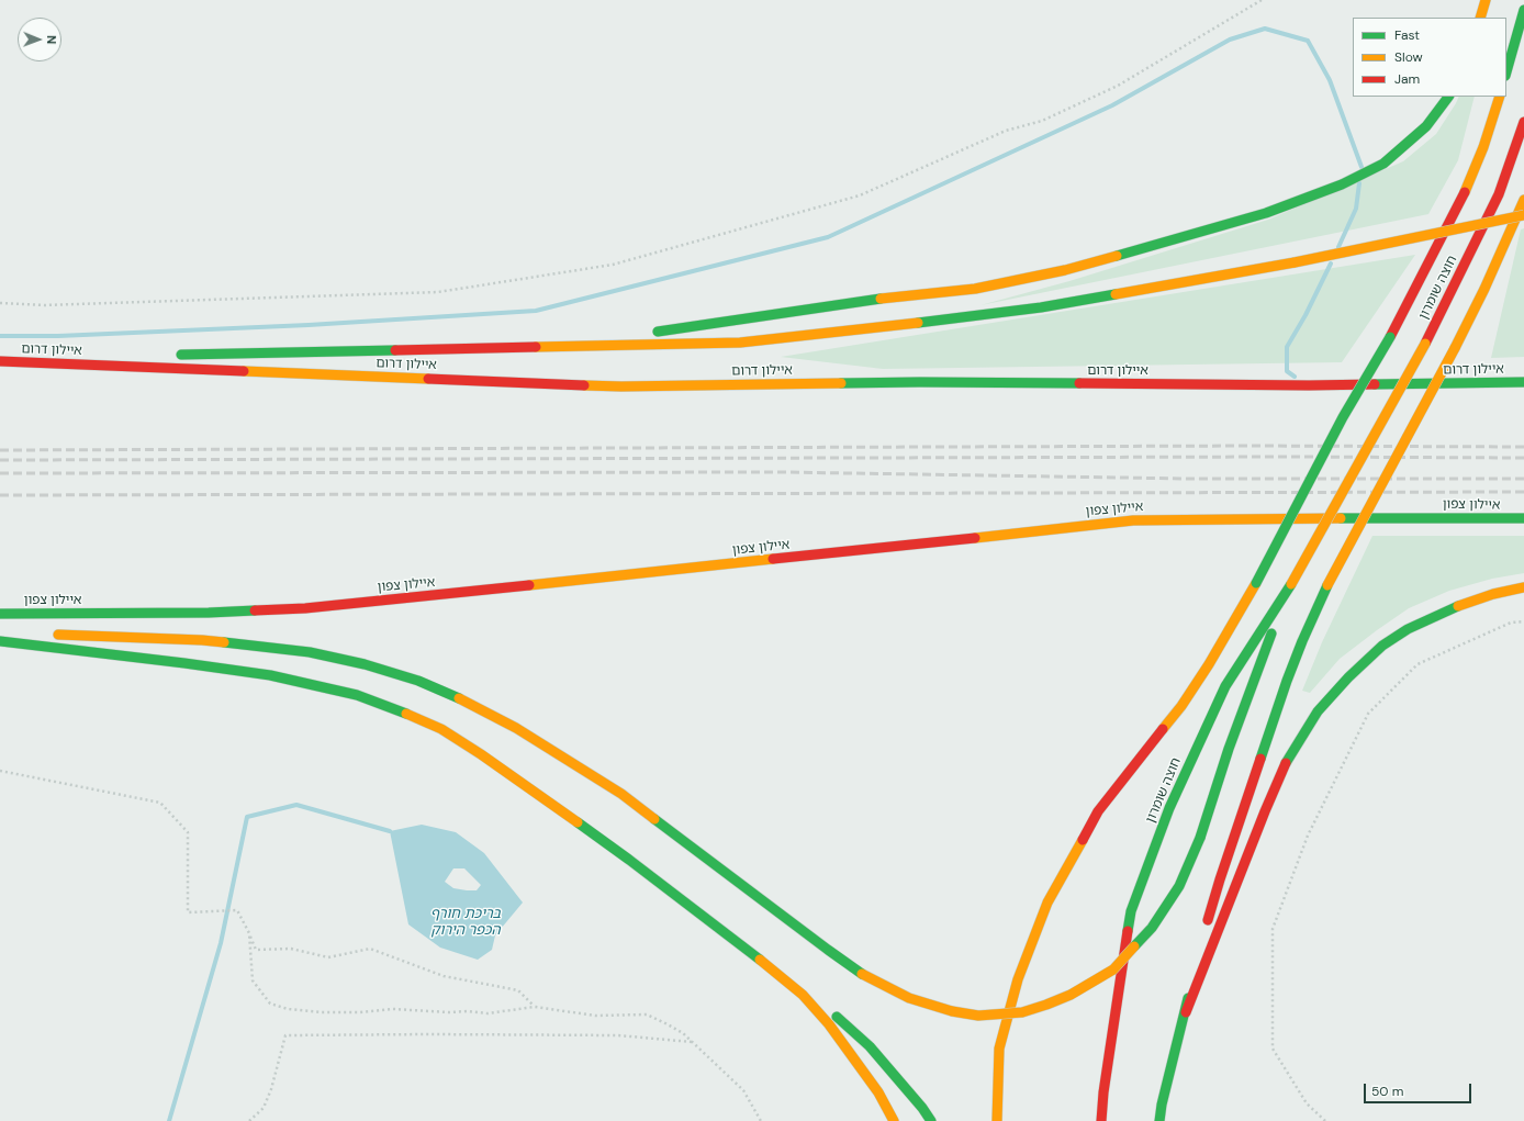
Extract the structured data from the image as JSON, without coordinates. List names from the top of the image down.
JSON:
{
  "streets": {
    "highway": ["חוצה שומרון", "איילון דרום", "איילון צפון"]
  },
  "water": ["בריכת חורף הכפר הירוק"],
  "legend": ["Fast", "Slow", "Jam"],
  "scale_bar": "50 m",
  "north": "right"
}
